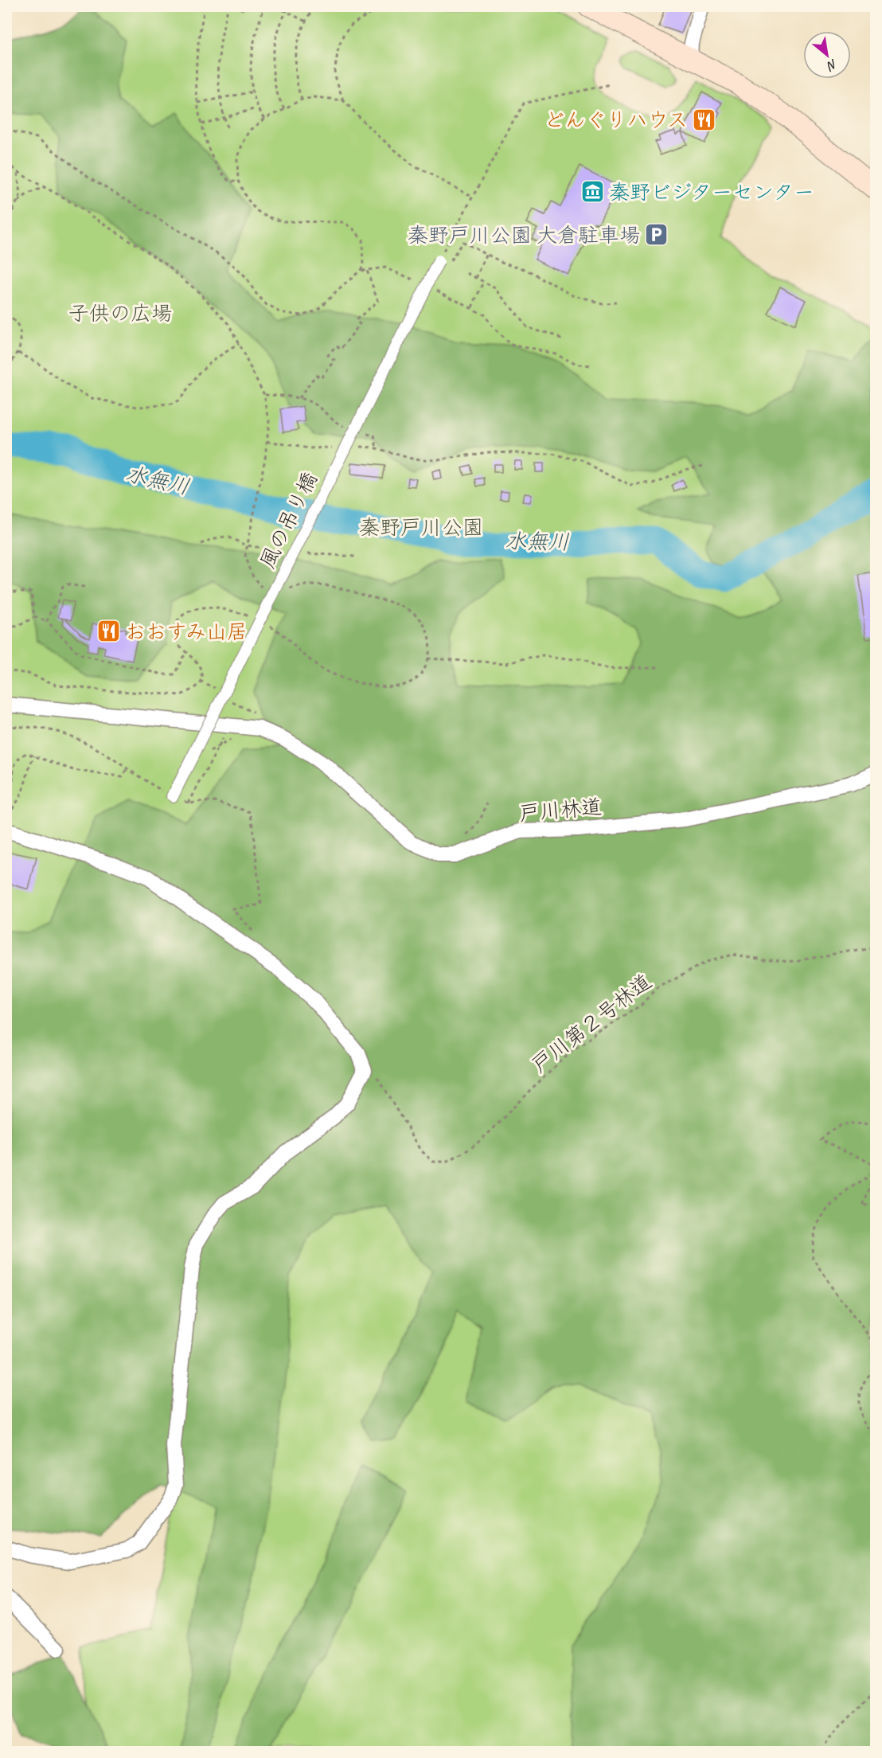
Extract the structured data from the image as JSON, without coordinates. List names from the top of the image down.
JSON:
{
  "streets": {
    "street": ["風の吊り橋", "戸川林道"],
    "path": ["戸川第２号林道"]
  },
  "water": ["水無川"],
  "parks": ["子供の広場", "秦野戸川公園"],
  "places": {
    "restaurant": ["どんぐりハウス", "おおすみ山居"],
    "museum": ["秦野ビジターセンター"],
    "parking": ["秦野戸川公園 大倉駐車場"]
  },
  "north": "bottom right"
}
